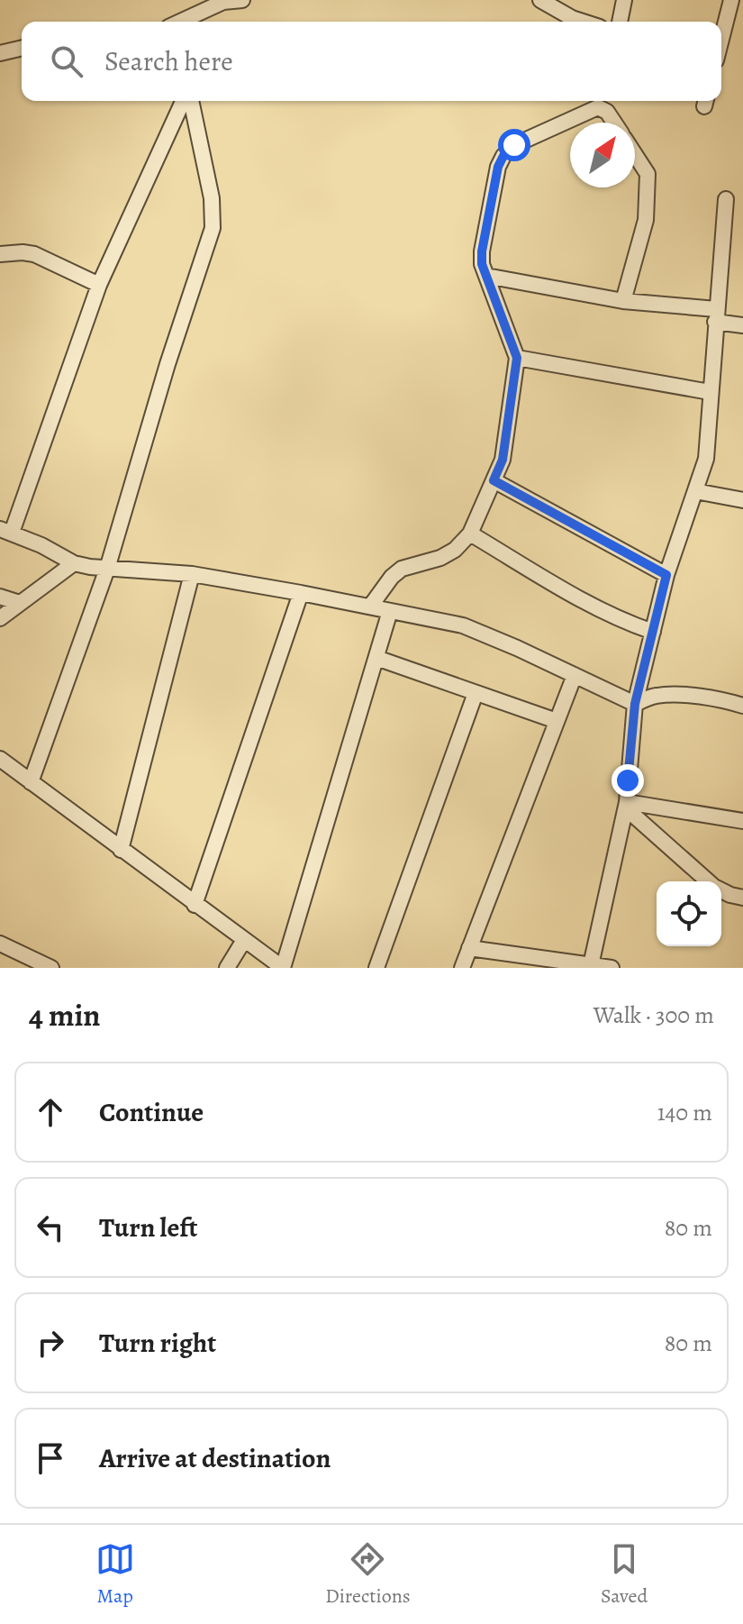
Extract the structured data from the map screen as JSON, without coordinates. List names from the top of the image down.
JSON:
{
  "north": "top right",
  "page": {
    "search": "Search here",
    "heading": ["4 min", "Walk · 300 m"],
    "list": [
      ["Continue", "140 m"],
      ["Turn left", "80 m"],
      ["Turn right", "80 m"],
      "Arrive at destination"
    ],
    "nav": ["Map", "Directions", "Saved"]
  }
}
